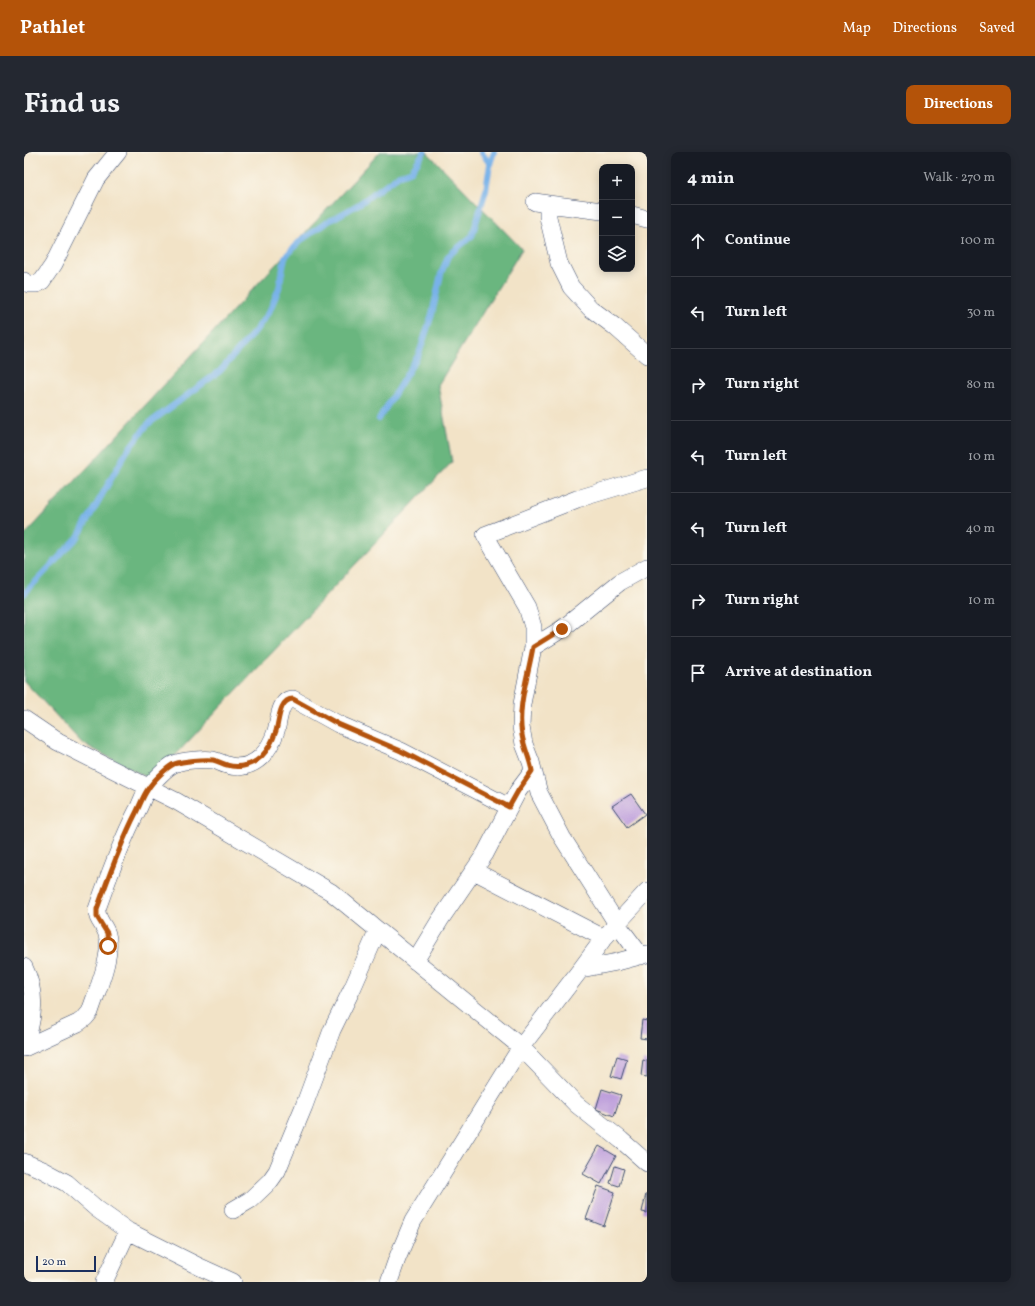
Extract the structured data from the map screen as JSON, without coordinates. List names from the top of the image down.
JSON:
{
  "scale_bar": "20 m",
  "page": {
    "header": "Pathlet",
    "nav": ["Map", "Directions", "Saved"],
    "title": "Find us",
    "buttons": "Directions",
    "heading": ["4 min", "Walk · 270 m"],
    "map_buttons": ["+", "−"],
    "list": [
      ["Continue", "100 m"],
      ["Turn left", "30 m"],
      ["Turn right", "80 m"],
      ["Turn left", "10 m"],
      ["Turn left", "40 m"],
      ["Turn right", "10 m"],
      "Arrive at destination"
    ],
    "scale": "20 m"
  }
}
